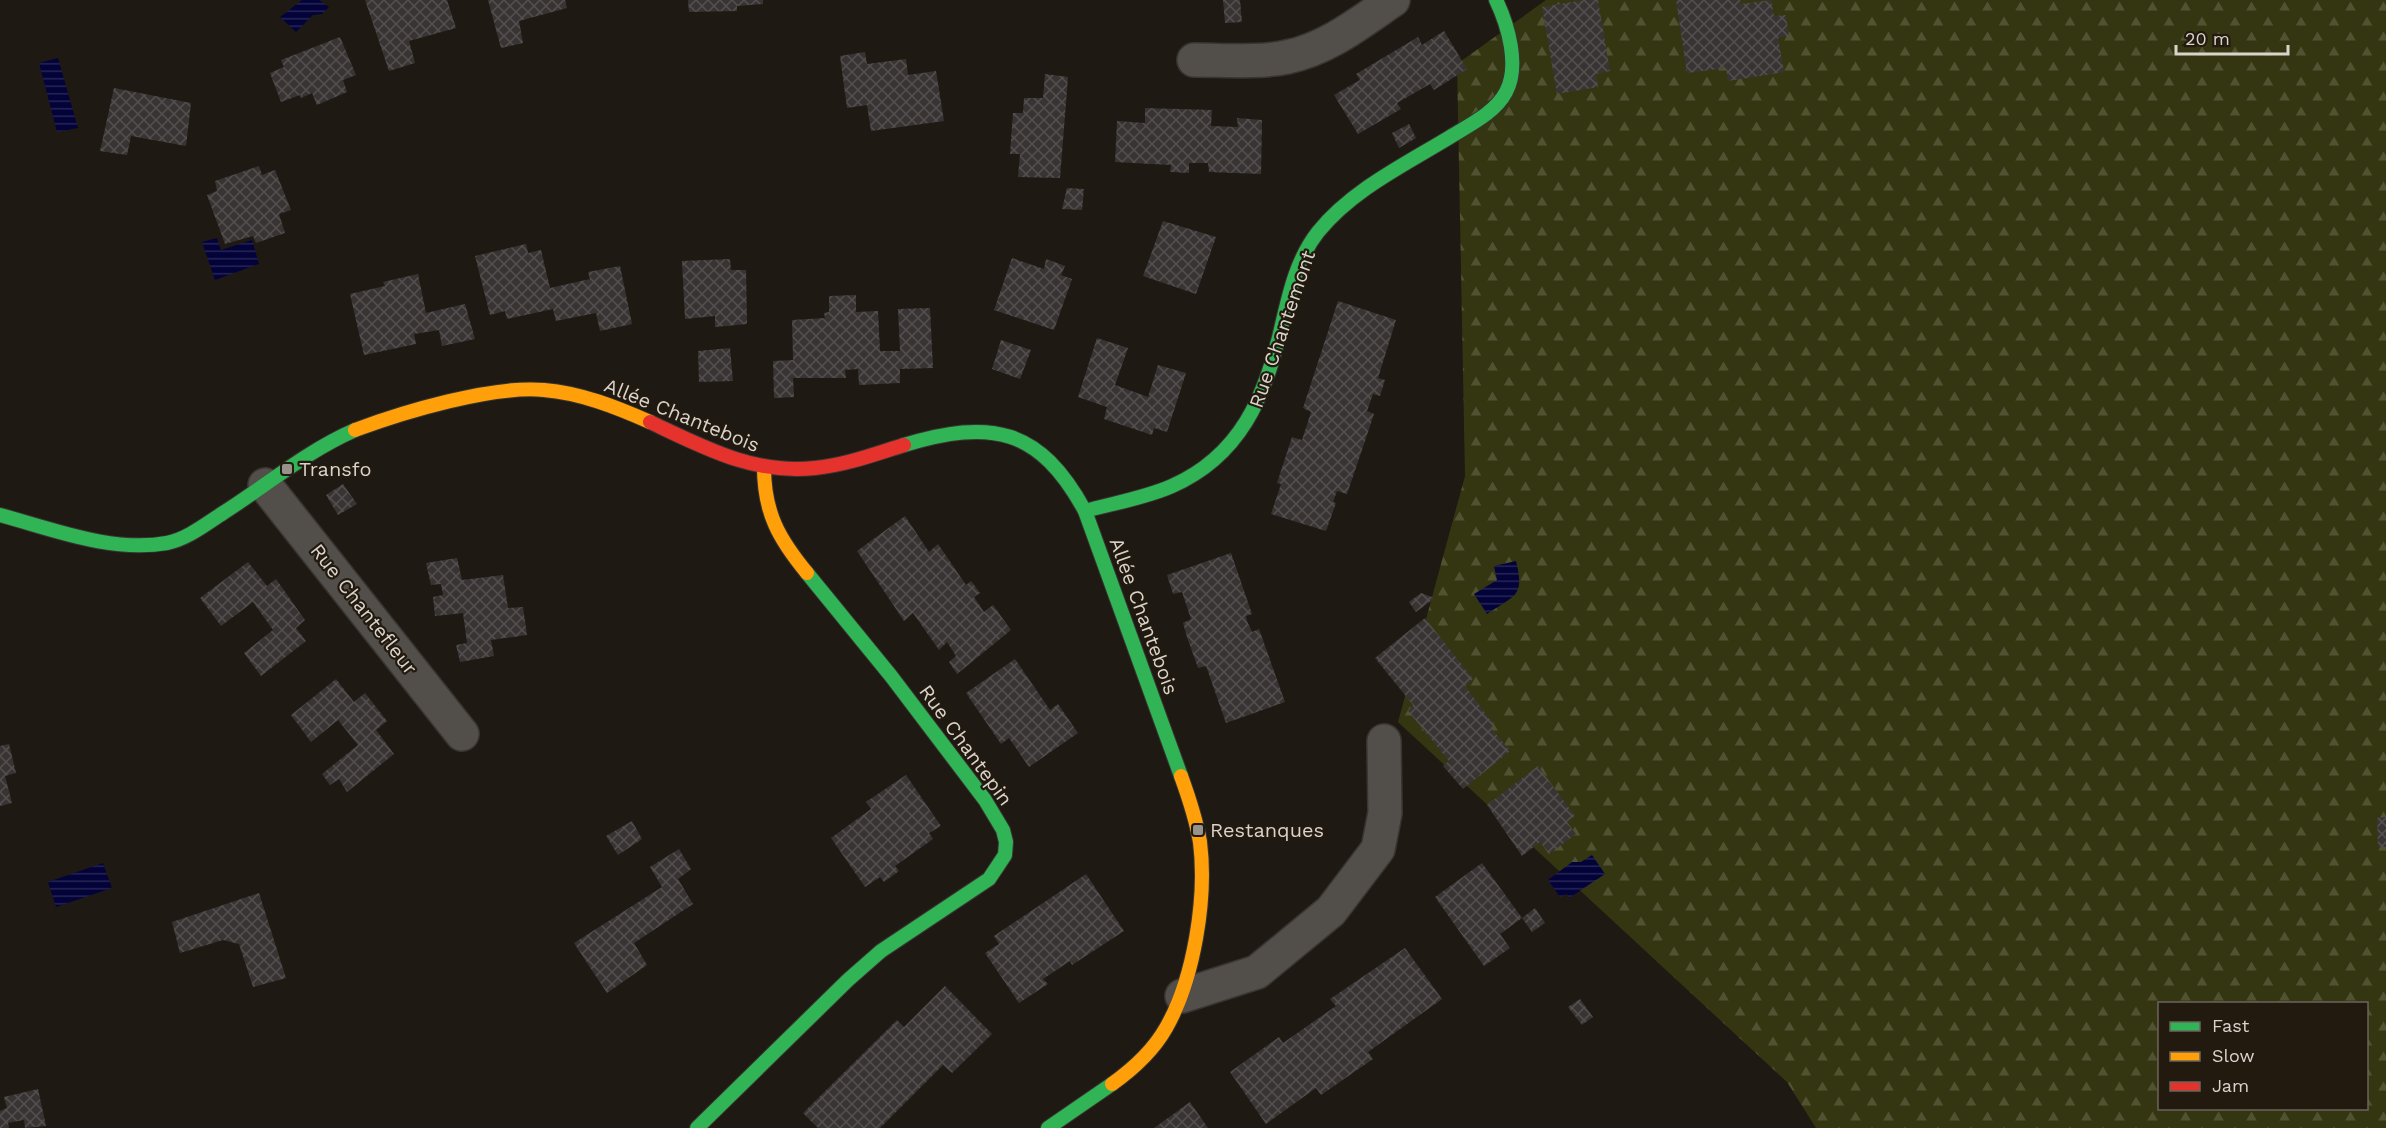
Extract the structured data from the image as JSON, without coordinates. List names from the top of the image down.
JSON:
{
  "streets": {
    "street": [
      "Rue Chantemont",
      "Allée Chantebois",
      "Rue Chantefleur",
      "Rue Chantepin"
    ]
  },
  "crossings": [
    ["Rue Chantemont", "Allée Chantebois"],
    ["Allée Chantebois", "Rue Chantefleur"],
    ["Allée Chantebois", "Rue Chantepin"]
  ],
  "places": {
    "transit": ["Transfo", "Restanques"]
  },
  "legend": ["Fast", "Slow", "Jam"],
  "scale_bar": "20 m"
}
